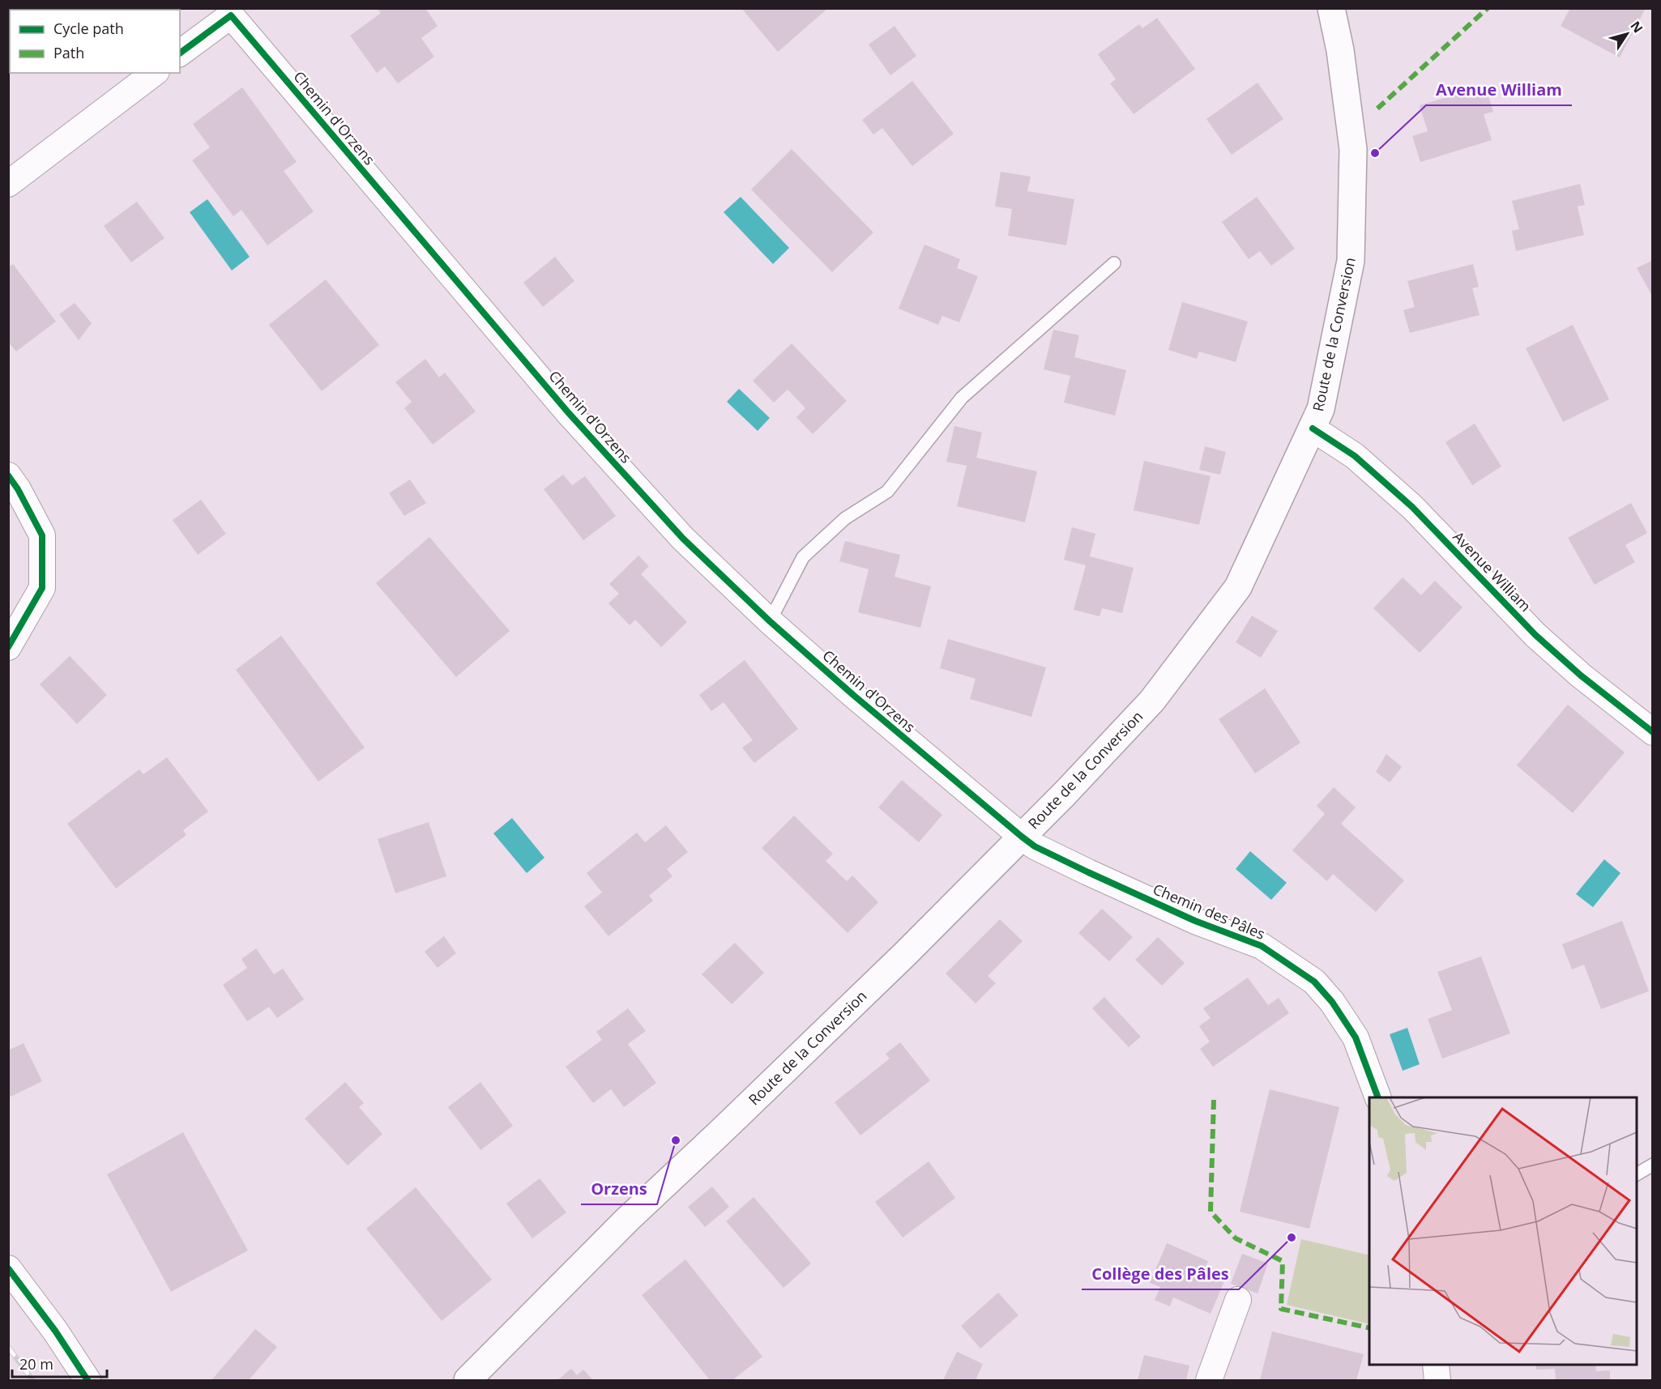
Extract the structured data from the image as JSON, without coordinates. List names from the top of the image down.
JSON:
{
  "streets": {
    "main road": ["Route de la Conversion"],
    "street": ["Chemin d'Orzens", "Avenue William", "Chemin des Pâles"]
  },
  "crossings": [
    ["Chemin d'Orzens", "Route de la Conversion"],
    ["Chemin d'Orzens", "Chemin des Pâles"],
    ["Route de la Conversion", "Avenue William"],
    ["Route de la Conversion", "Chemin des Pâles"]
  ],
  "places": ["Avenue William", "Orzens", "Collège des Pâles"],
  "legend": ["Cycle path", "Path"],
  "scale_bar": "20 m",
  "north": "top right"
}
